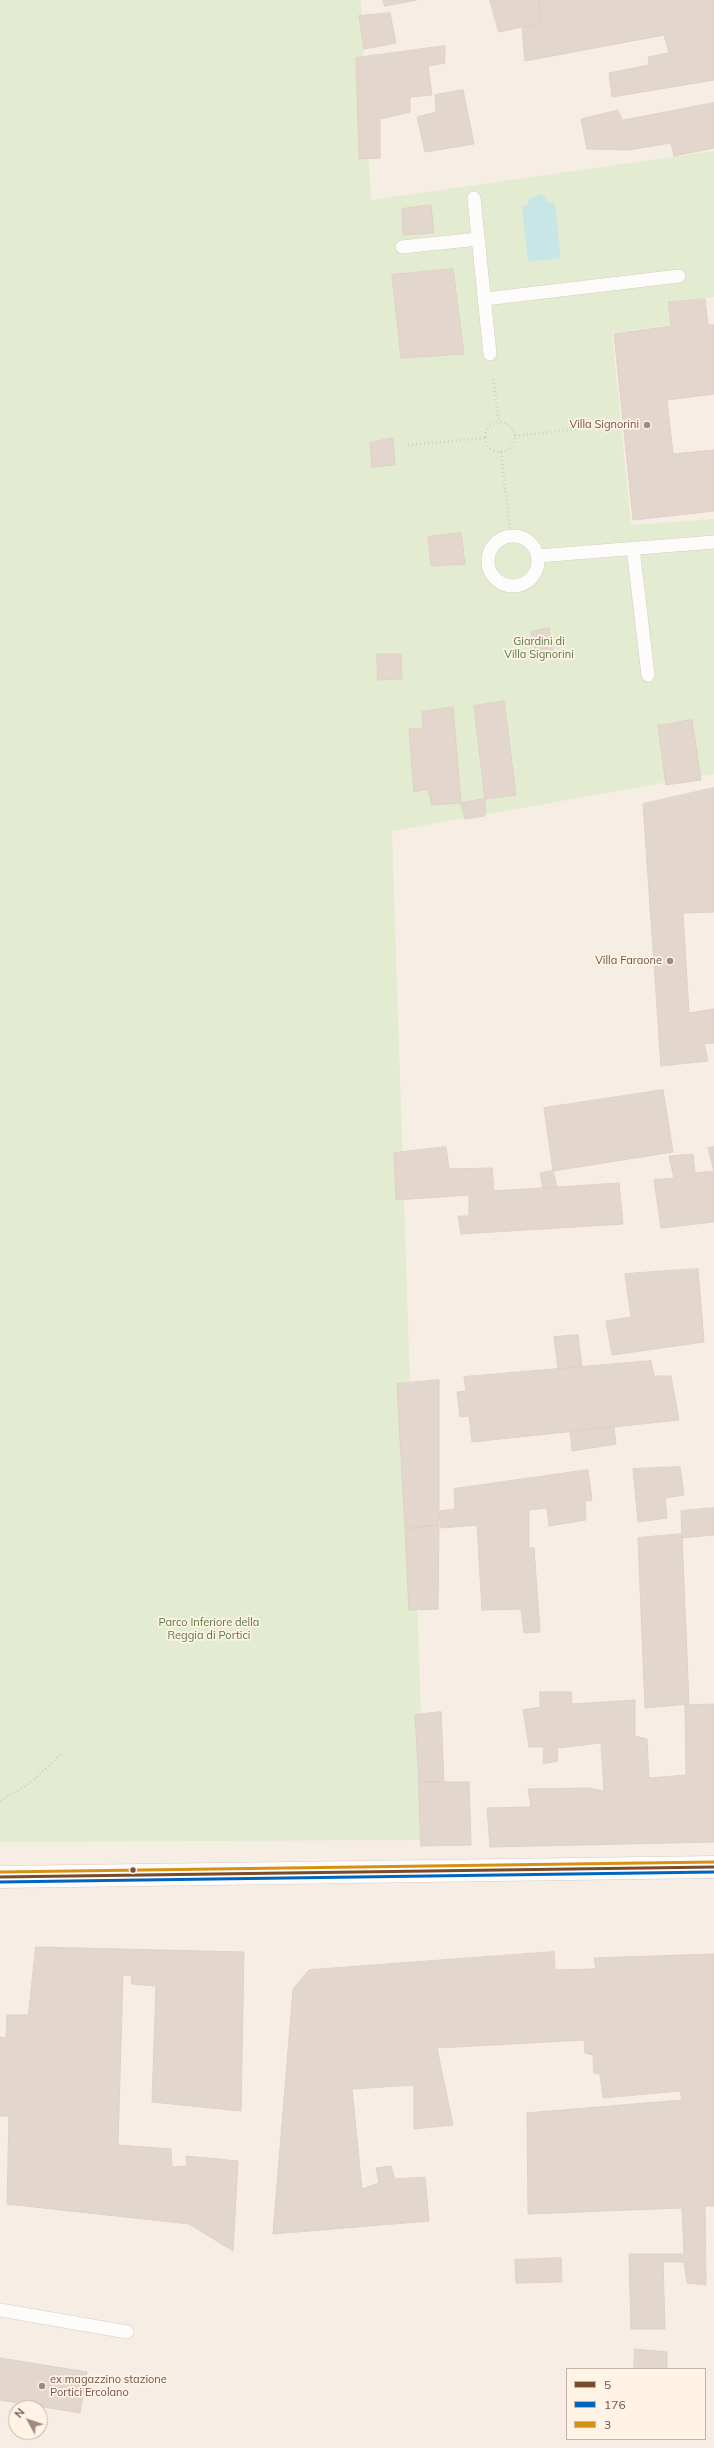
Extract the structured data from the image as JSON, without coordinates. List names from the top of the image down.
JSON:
{
  "parks": ["Giardini di Villa Signorini", "Parco Inferiore della Reggia di Portici"],
  "places": ["Villa Signorini", "Villa Faraone", "ex magazzino stazione Portici Ercolano"],
  "lines": ["transit line 3", "transit line 5", "transit line 176"],
  "legend": ["5", "176", "3"],
  "north": "top left"
}
